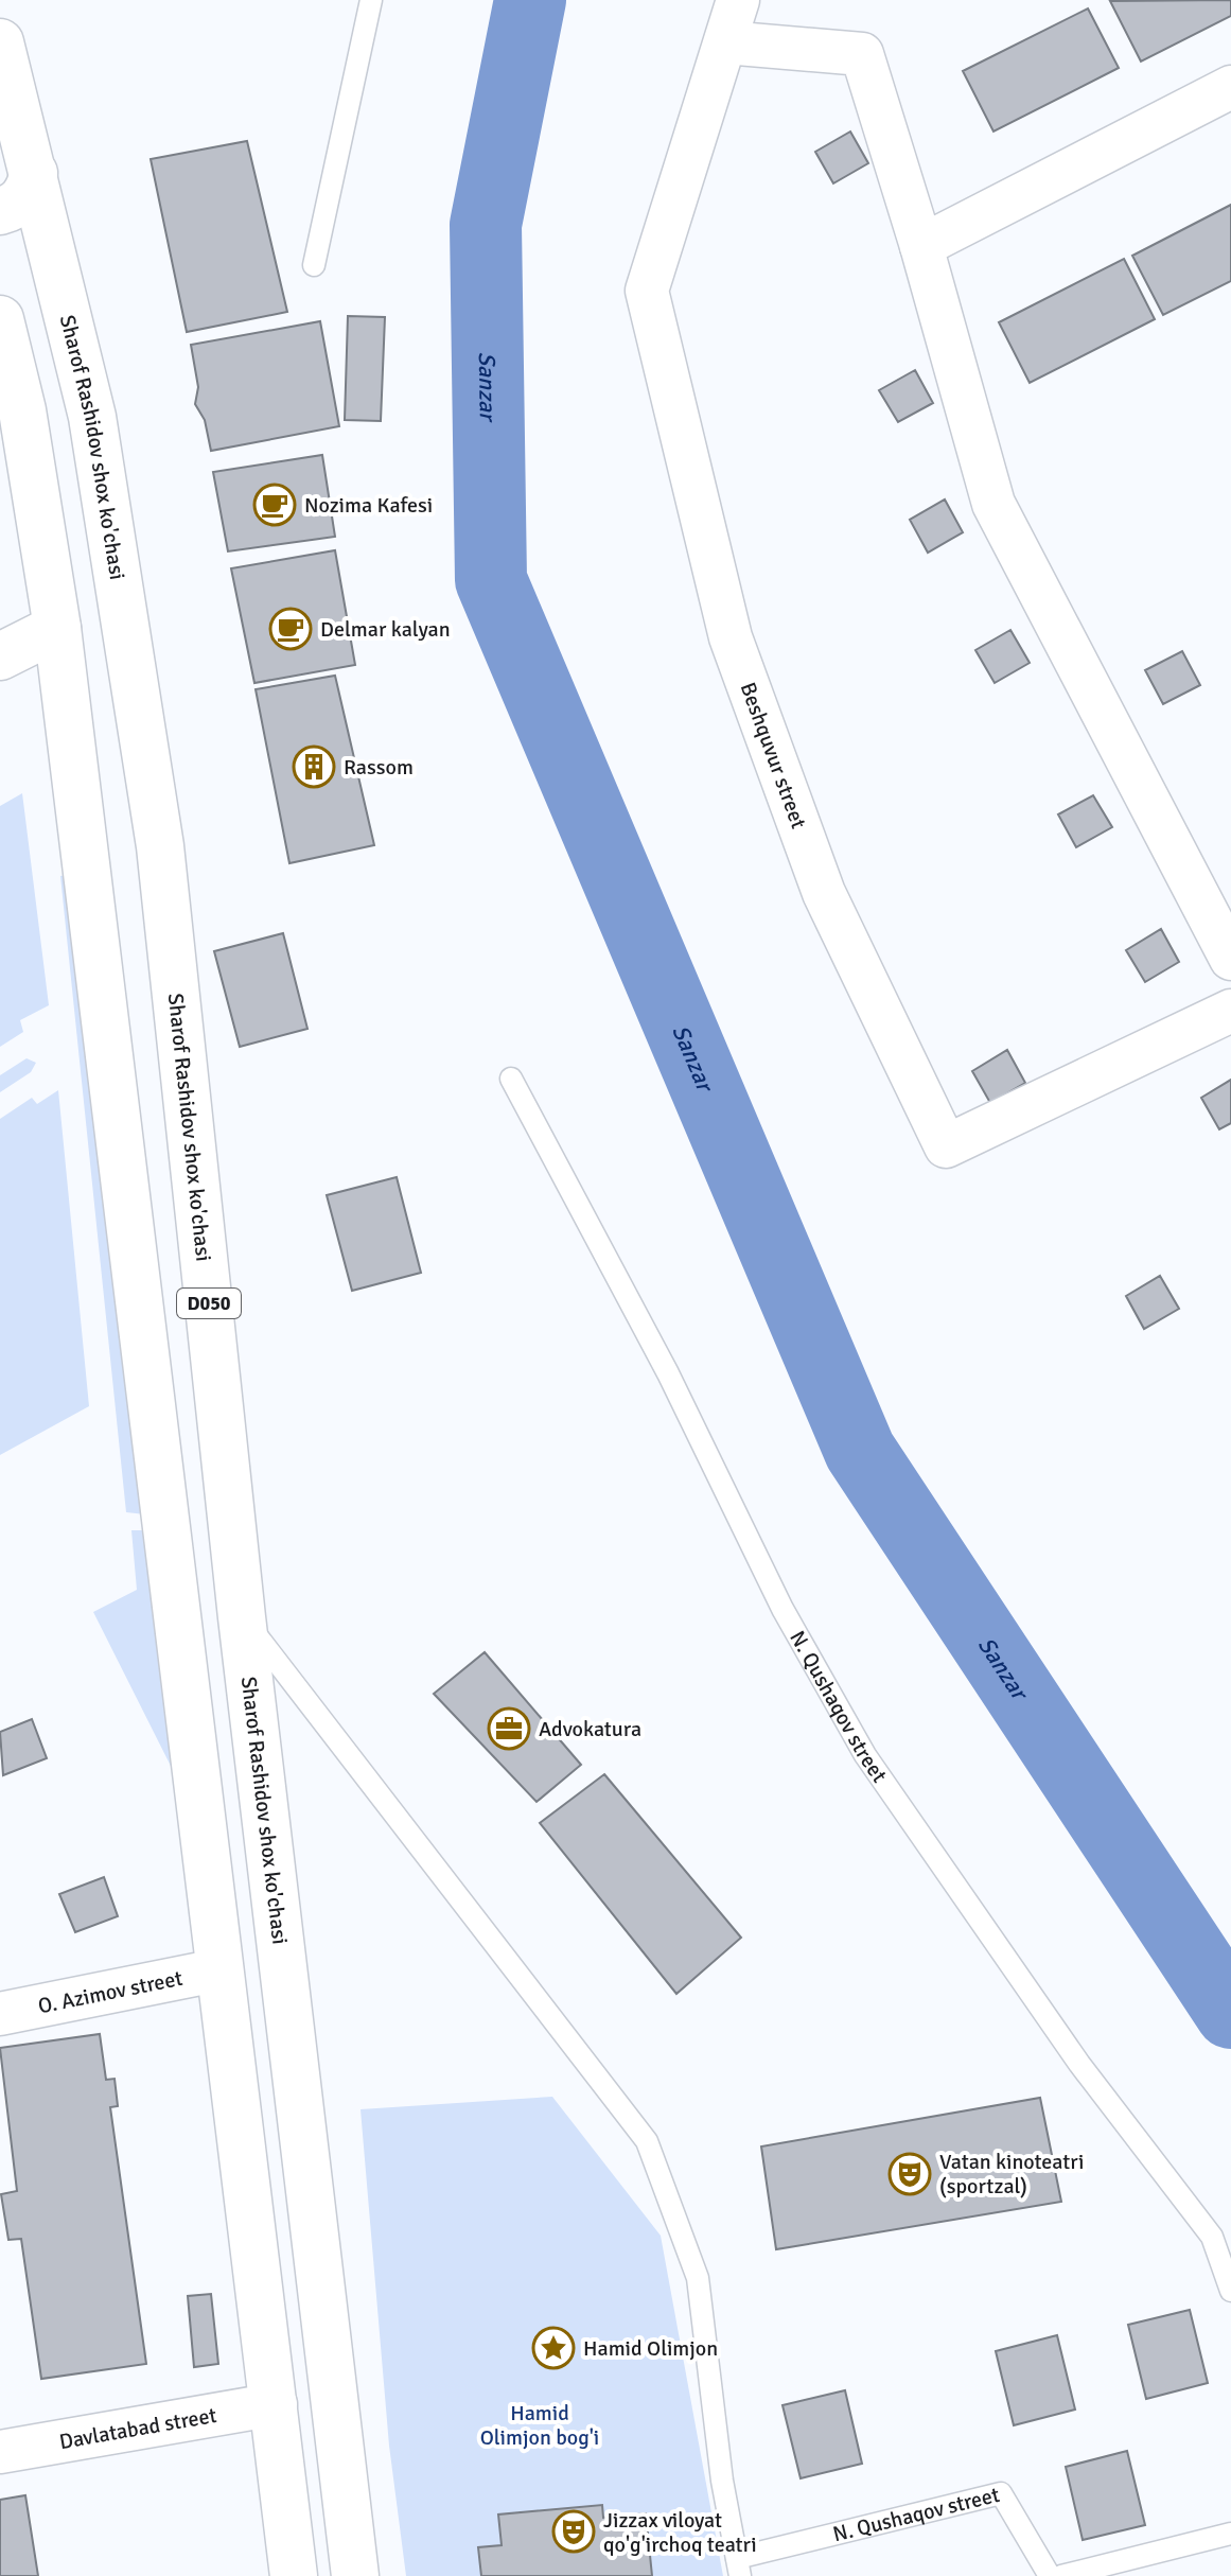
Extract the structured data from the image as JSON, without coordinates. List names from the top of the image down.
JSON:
{
  "streets": {
    "main road": ["Sharof Rashidov shox ko'chasi", "D050"],
    "street": ["Beshquvur street", "O. Azimov street", "Davlatabad street"],
    "lane": ["N. Qushaqov street"]
  },
  "crossings": [
    ["Sharof Rashidov shox ko'chasi", "N. Qushaqov street"]
  ],
  "water": ["Sanzar"],
  "parks": ["Hamid Olimjon bog'i"],
  "places": {
    "cafe": ["Nozima Kafesi", "Delmar kalyan"],
    "building": ["Rassom"],
    "office": ["Advokatura"],
    "theatre": ["Vatan kinoteatri (sportzal)", "Jizzax viloyat qo'g'irchoq teatri"],
    "place": ["Hamid Olimjon"]
  }
}
